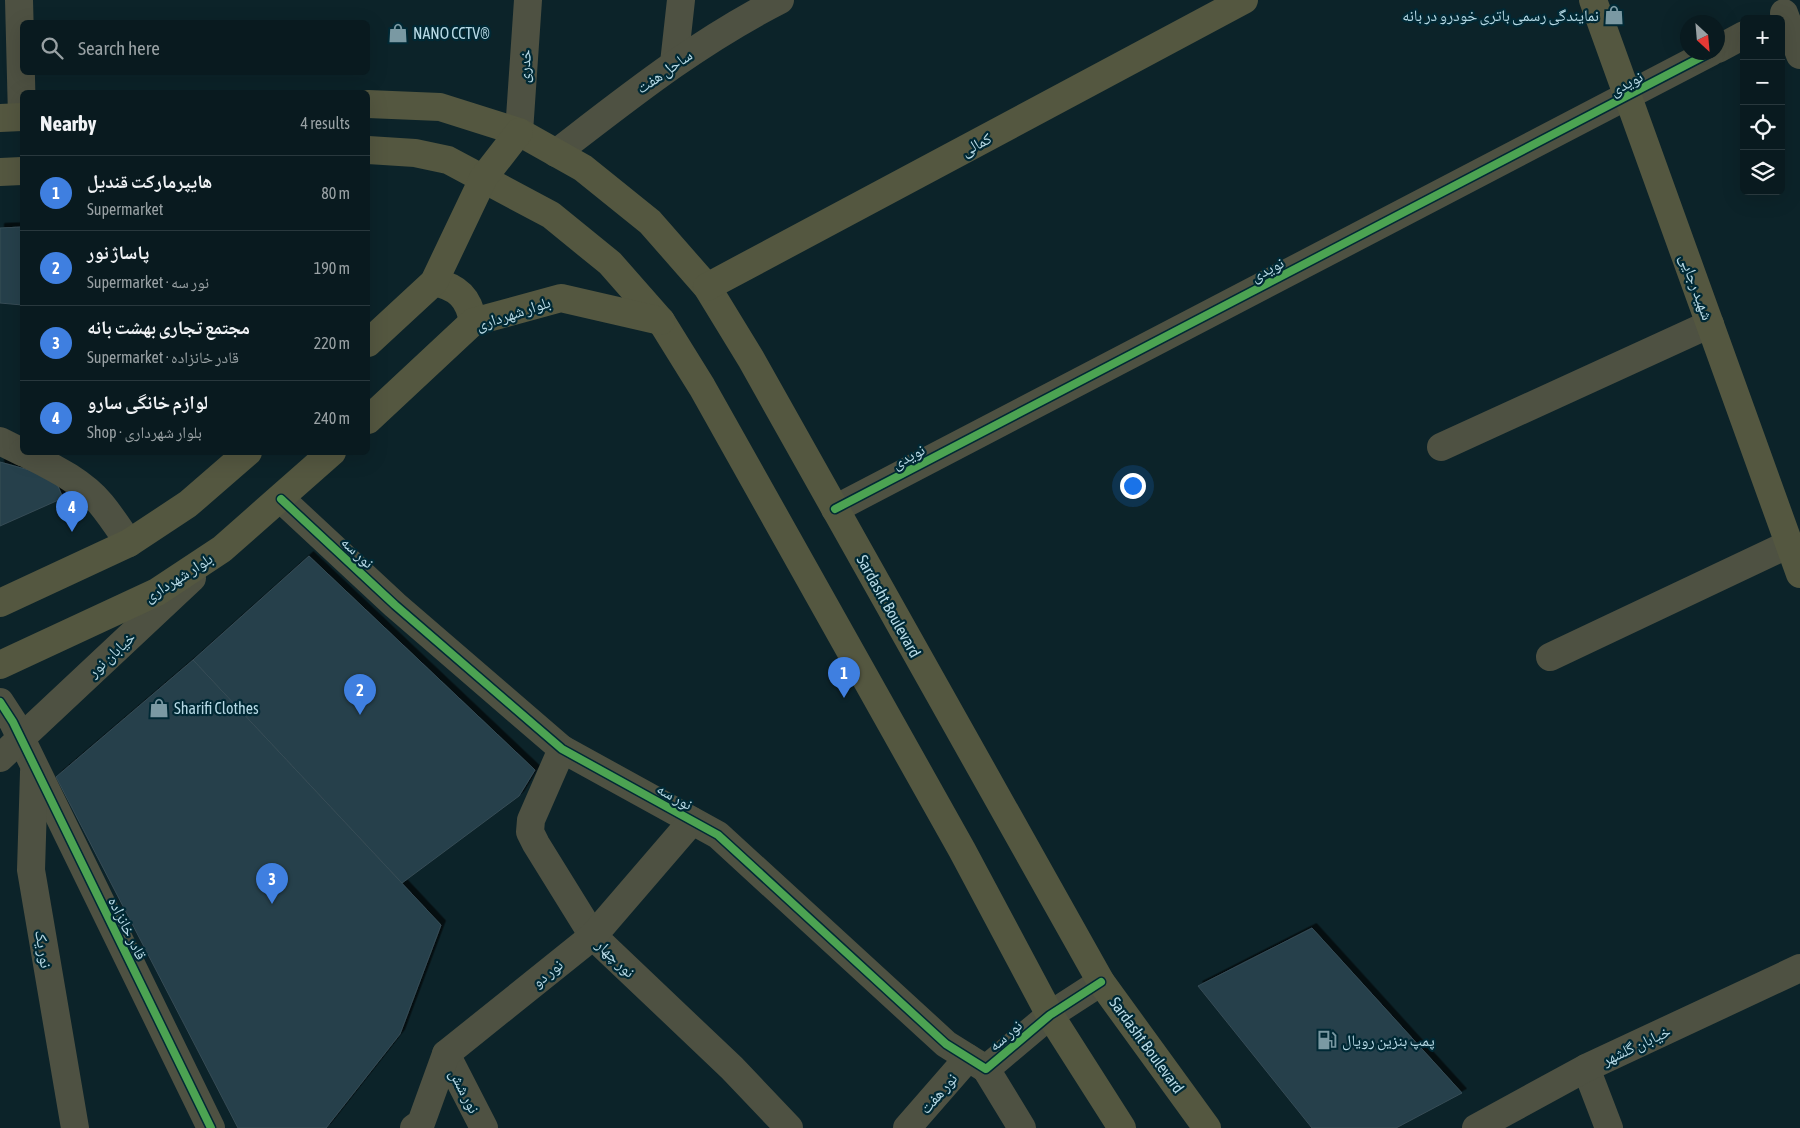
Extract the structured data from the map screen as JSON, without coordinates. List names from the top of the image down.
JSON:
{
  "streets": {
    "main road": [
      "کمالی",
      "شهید رجایی",
      "بلوار شهرداری",
      "Sardasht Boulevard"
    ],
    "street": [
      "خدری",
      "ساحل هفت",
      "نویدی",
      "نور سه",
      "خیابان نور",
      "قادر خانزاده",
      "نور یک",
      "نور چهار",
      "نور دو",
      "خیابان گلشهر",
      "نور شش",
      "نور هفت"
    ]
  },
  "crossings": [
    ["خدری", "Sardasht Boulevard"],
    ["ساحل هفت", "Sardasht Boulevard"],
    ["نویدی", "شهید رجایی"],
    ["نویدی", "Sardasht Boulevard"],
    ["کمالی", "Sardasht Boulevard"],
    ["بلوار شهرداری", "نور سه"],
    ["بلوار شهرداری", "خیابان نور"],
    ["نور سه", "Sardasht Boulevard"],
    ["نور سه", "نور چهار"],
    ["نور سه", "نور دو"],
    ["نور سه", "نور هفت"],
    ["خیابان نور", "قادر خانزاده"],
    ["قادر خانزاده", "نور یک"],
    ["نور چهار", "نور دو"],
    ["نور دو", "نور شش"]
  ],
  "places": {
    "shop": ["نمایندگی رسمی باتری خودرو در بانه", "NANO CCTV®", "Sharifi Clothes"],
    "fuel station": ["پمپ بنزین رویال"]
  },
  "north": "bottom right",
  "page": {
    "map_buttons": ["+", "−"],
    "search": "Search here",
    "heading": ["Nearby", "4 results"],
    "list": [
      {
        "mark": "1",
        "name": "هایپرمارکت قندیل",
        "note": "Supermarket",
        "value": "80 m"
      },
      {
        "mark": "2",
        "name": "پاساژ نور",
        "note": "Supermarket · نور سه",
        "value": "190 m"
      },
      {
        "mark": "3",
        "name": "مجتمع تجاری بهشت بانه",
        "note": "Supermarket · قادر خانزاده",
        "value": "220 m"
      },
      {
        "mark": "4",
        "name": "لوازم خانگى سارو",
        "note": "Shop · بلوار شهرداری",
        "value": "240 m"
      }
    ],
    "pins": [
      "4",
      "1",
      "2",
      "3"
    ]
  }
}
